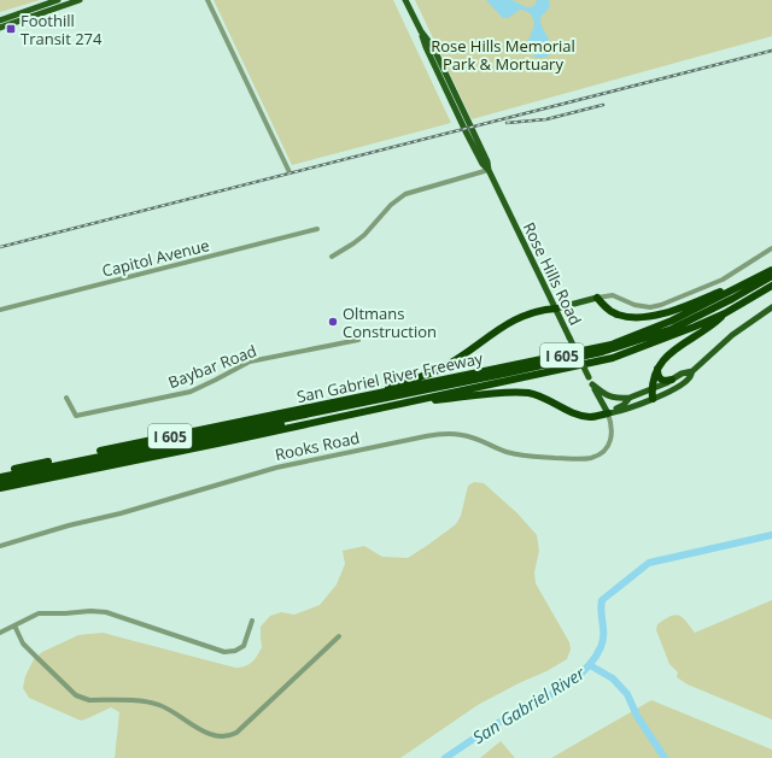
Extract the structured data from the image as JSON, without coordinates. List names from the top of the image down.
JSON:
{
  "streets": {
    "highway": ["I 605", "San Gabriel River Freeway"],
    "main road": ["Rose Hills Road"],
    "street": ["Capitol Avenue", "Baybar Road", "Rooks Road"]
  },
  "crossings": [
    ["Rose Hills Road", "Rooks Road"]
  ],
  "water": ["San Gabriel River"],
  "parks": ["Rose Hills Memorial Park & Mortuary"],
  "places": {
    "transit": ["Foothill Transit 274"],
    "other": ["Oltmans Construction"]
  }
}
